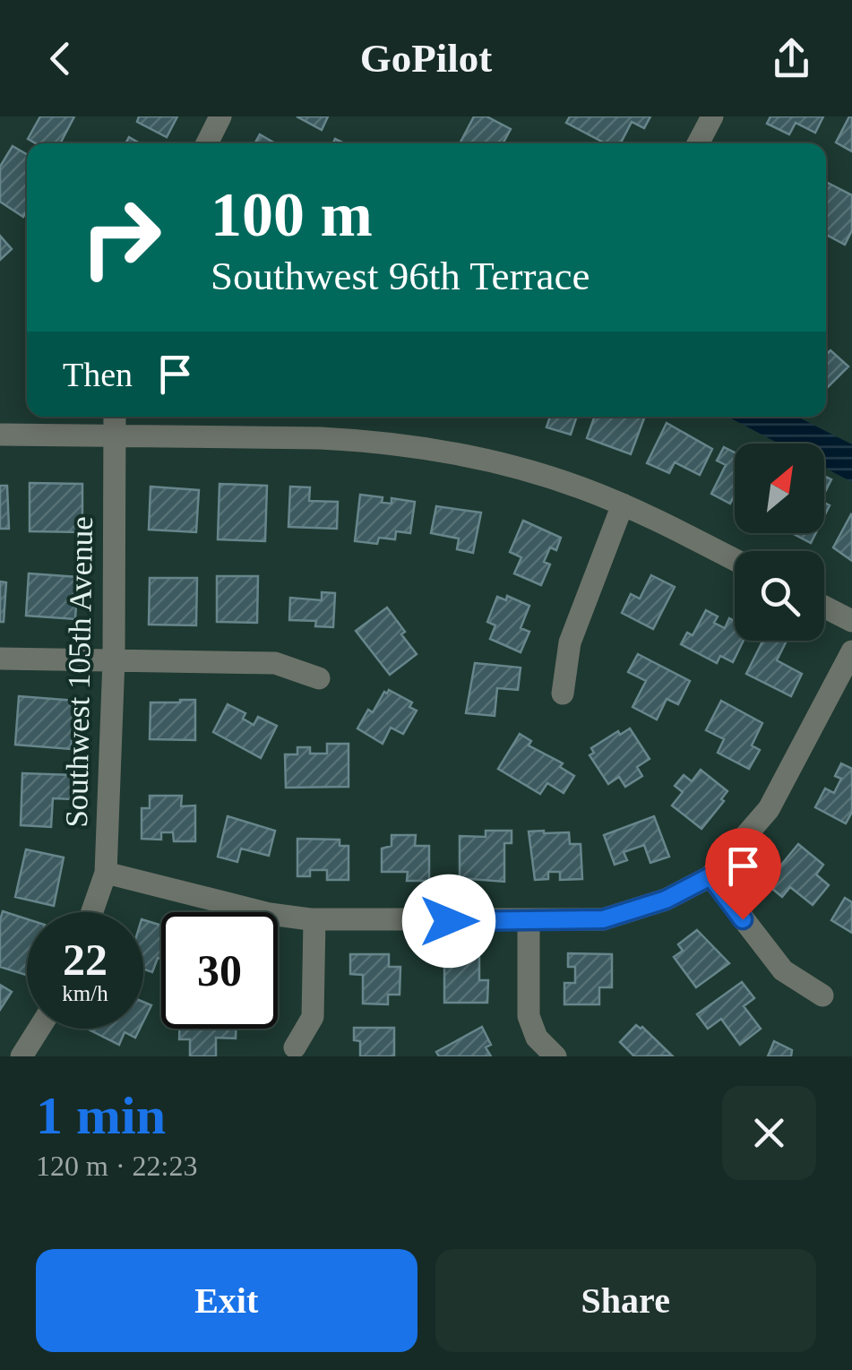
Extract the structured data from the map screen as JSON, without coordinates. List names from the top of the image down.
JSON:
{
  "streets": {
    "street": ["Southwest 105th Avenue"]
  },
  "north": "top right",
  "page": {
    "header": "GoPilot",
    "turn": ["100 m", "Southwest 96th Terrace"],
    "then": "Then",
    "speed": "22 km/h",
    "limit": "30",
    "heading": ["1 min", "120 m · 22:23"],
    "buttons": ["Exit", "Share"]
  }
}
